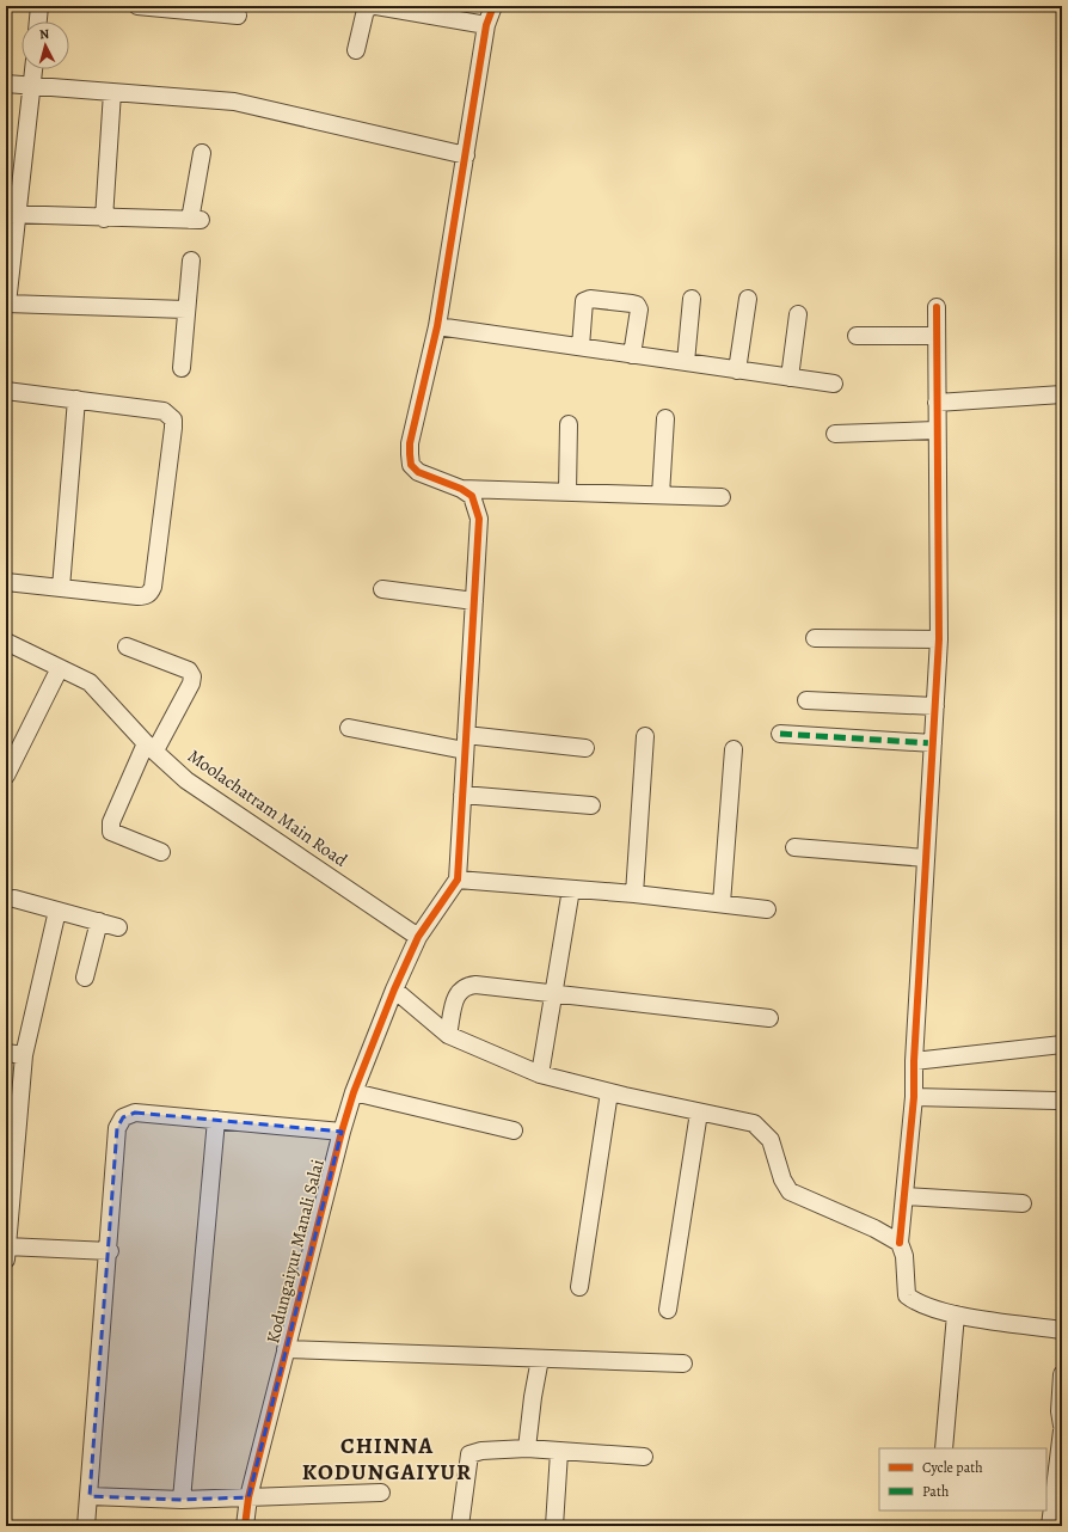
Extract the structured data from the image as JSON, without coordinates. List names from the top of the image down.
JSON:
{
  "streets": {
    "street": ["Moolachatram Main Road", "Kodungaiyur Manali Salai"]
  },
  "crossings": [
    ["Moolachatram Main Road", "Kodungaiyur Manali Salai"]
  ],
  "districts": ["CHINNA KODUNGAIYUR"],
  "legend": ["Cycle path", "Path"],
  "north": "top"
}
